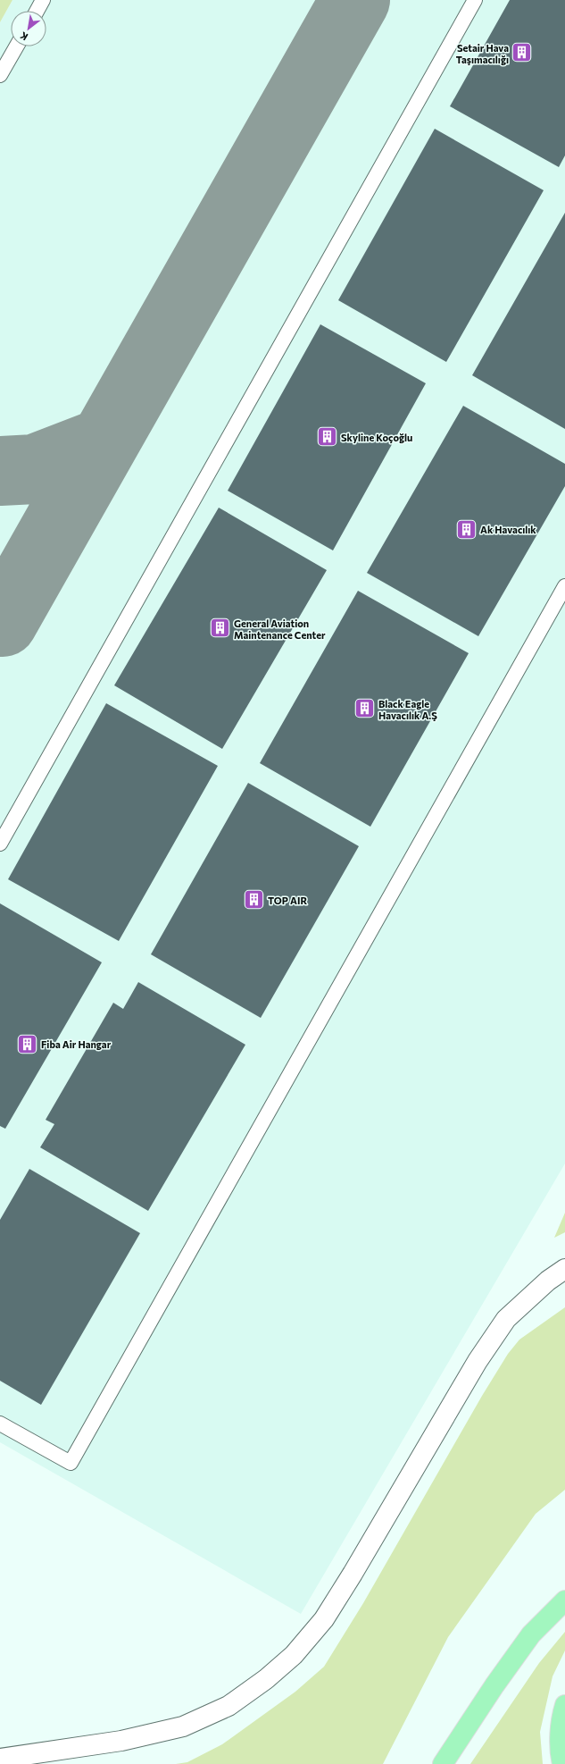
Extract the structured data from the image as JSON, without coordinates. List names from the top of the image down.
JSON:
{
  "places": {
    "building": [
      "Setair Hava Taşımacılığı",
      "Skyline Koçoğlu",
      "Ak Havacılık",
      "General Aviation Maintenance Center",
      "Black Eagle Havacılık A.Ş",
      "TOP AIR",
      "Fiba Air Hangar"
    ]
  },
  "north": "bottom left"
}
